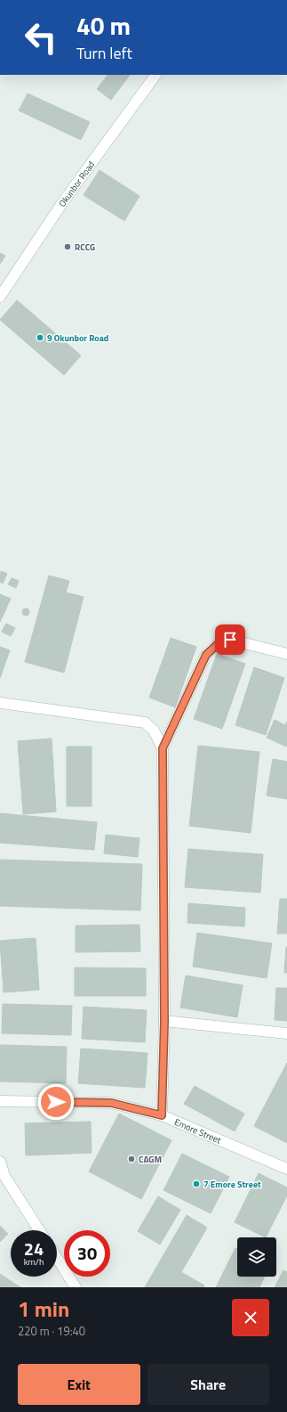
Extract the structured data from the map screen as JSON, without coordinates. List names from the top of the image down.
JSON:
{
  "streets": {
    "street": ["Okunbor Road", "Emore Street"]
  },
  "places": [
    "RCCG",
    "9 Okunbor Road",
    "CAGM",
    "7 Emore Street"
  ],
  "page": {
    "turn": ["40 m", "Turn left"],
    "speed": "24 km/h",
    "limit": "30",
    "heading": ["1 min", "220 m · 19:40"],
    "buttons": ["Exit", "Share"]
  }
}
